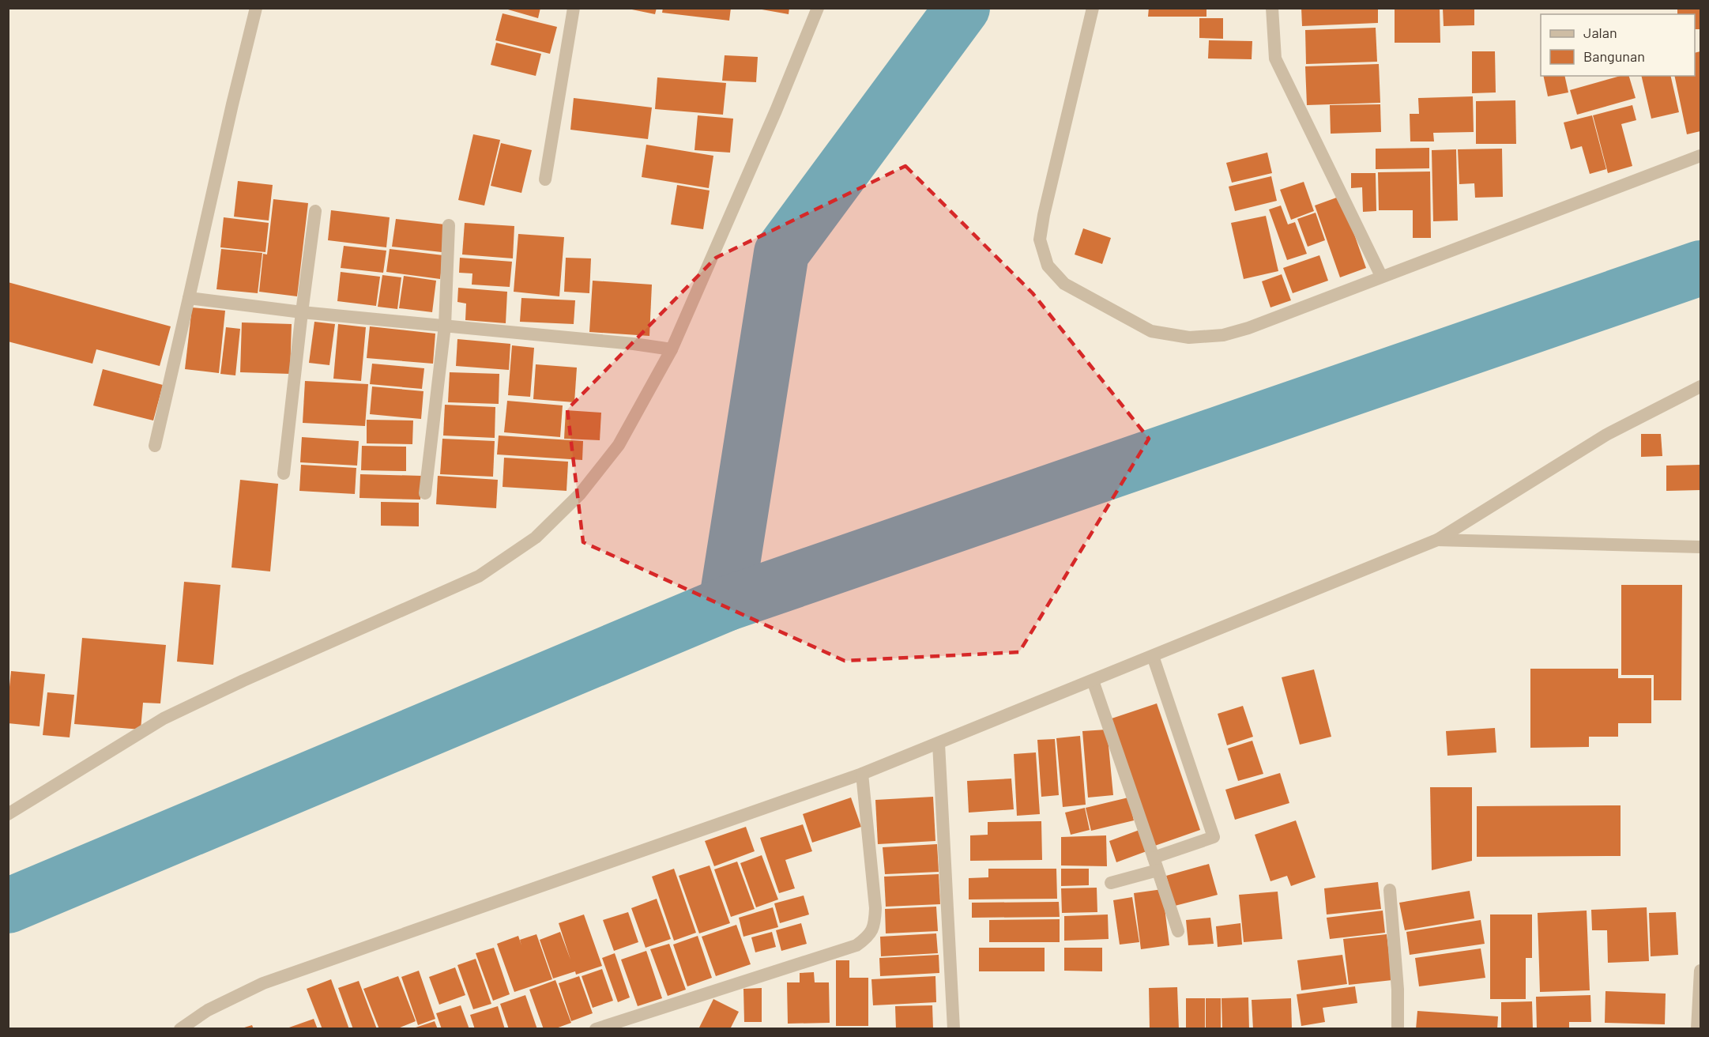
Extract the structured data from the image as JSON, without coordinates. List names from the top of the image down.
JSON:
{
  "legend": ["Jalan", "Bangunan"]
}
